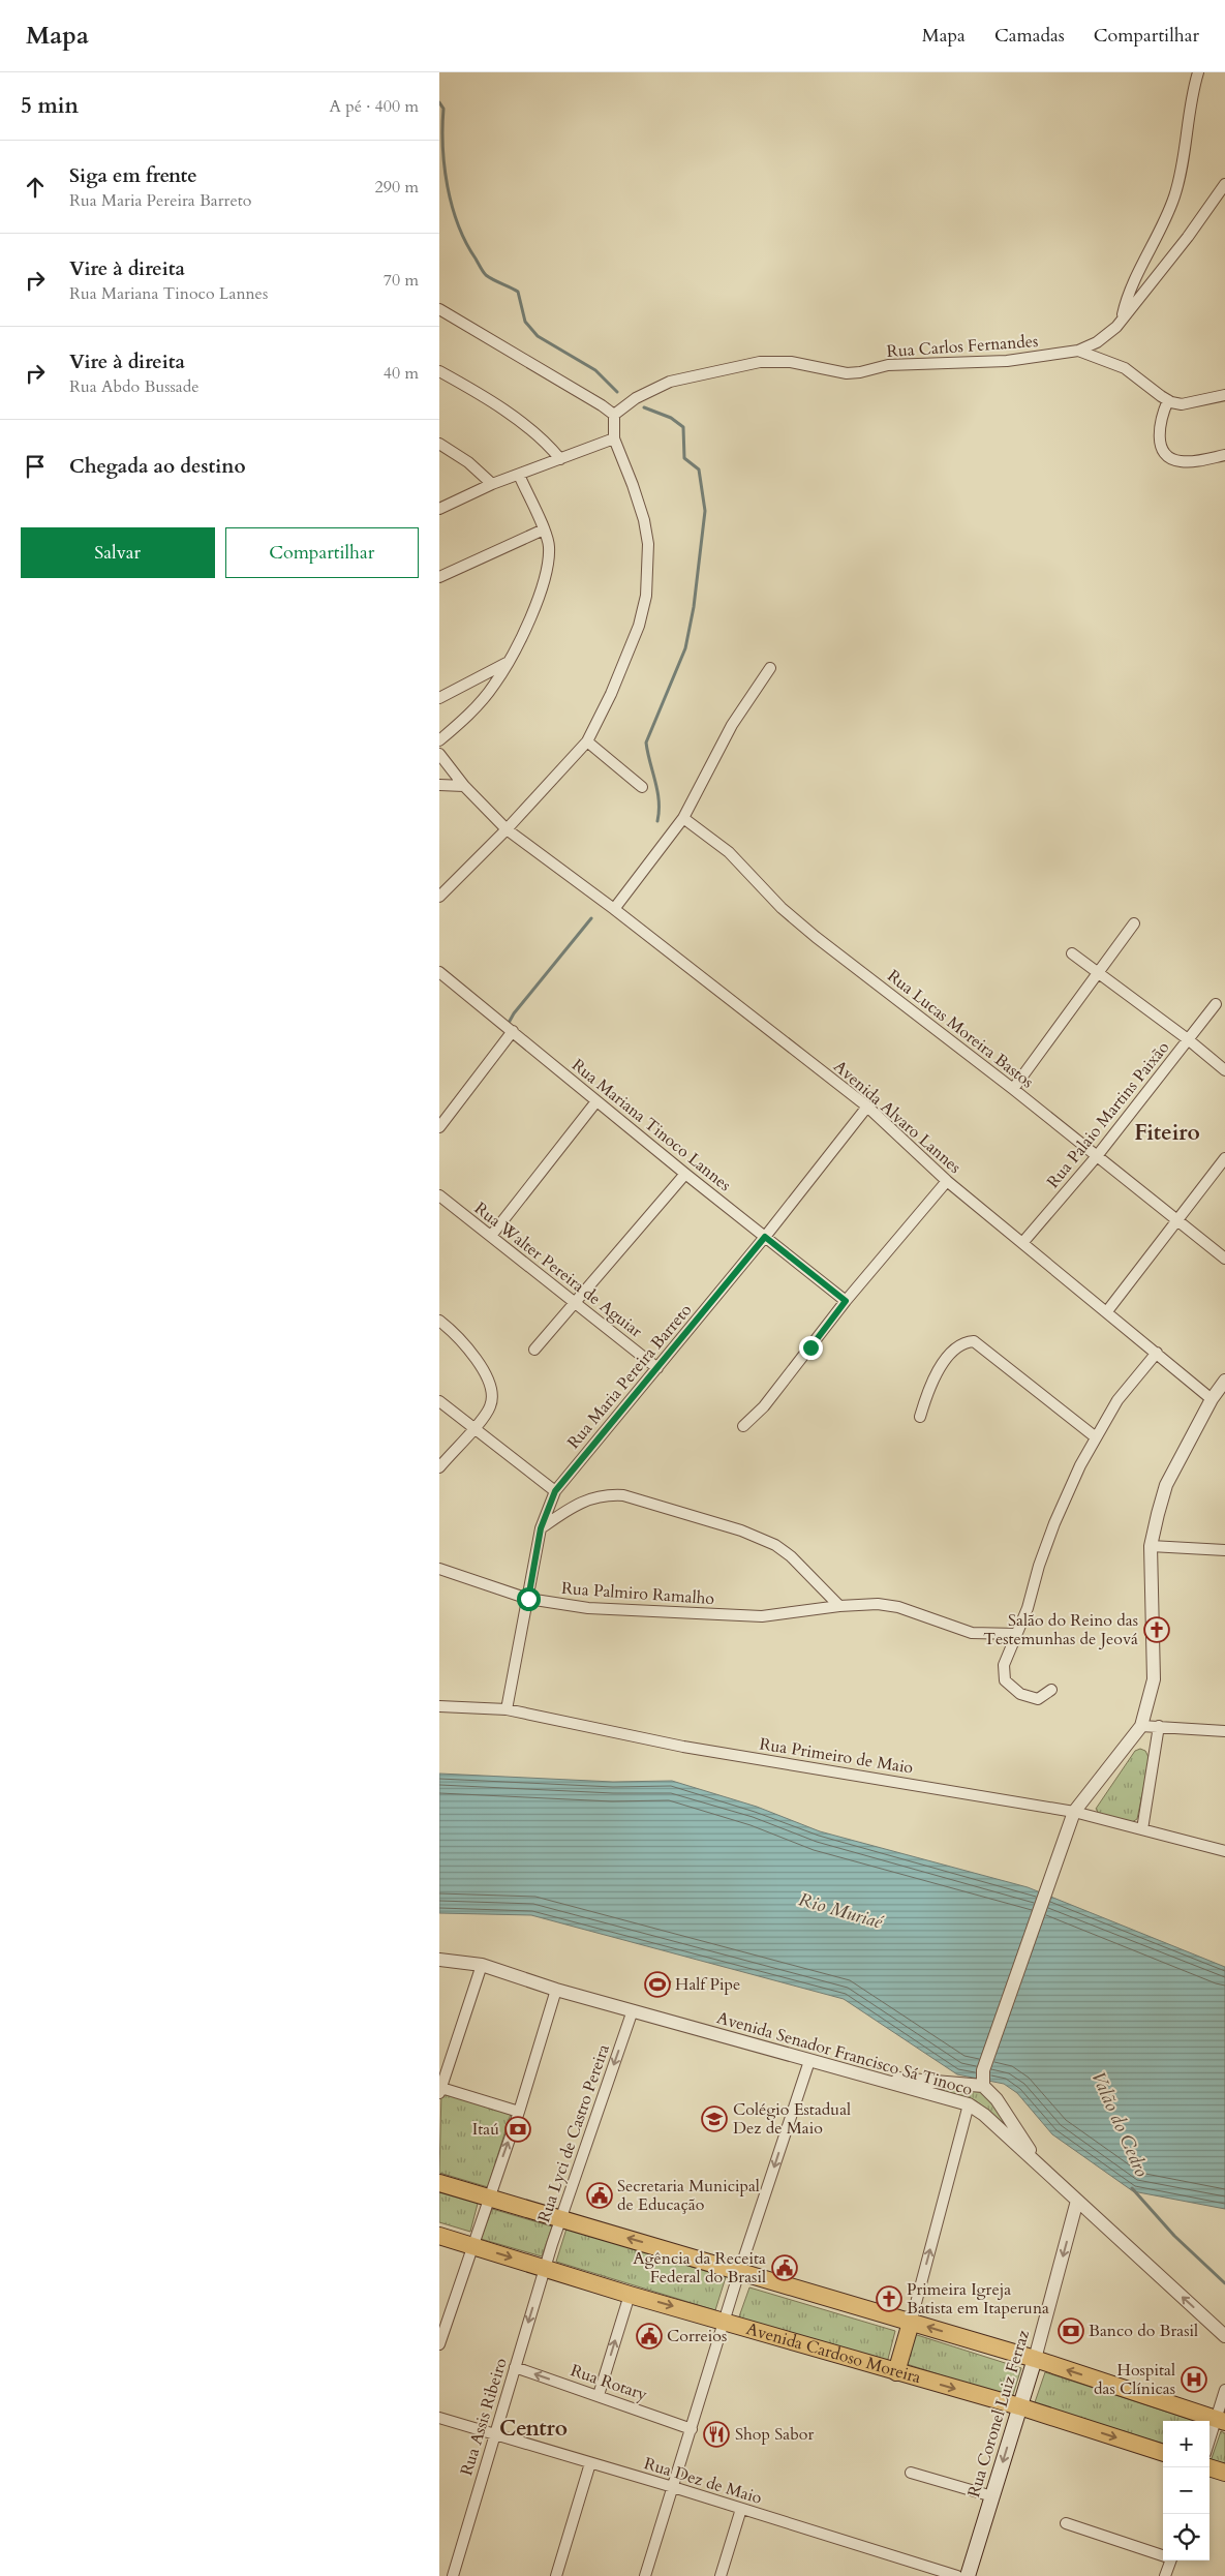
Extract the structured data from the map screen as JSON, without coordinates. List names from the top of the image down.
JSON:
{
  "streets": {
    "highway": ["Avenida Cardoso Moreira"],
    "main road": ["Rua Coronel Luiz Ferraz"],
    "street": [
      "Rua Carlos Fernandes",
      "Rua Lucas Moreira Bastos",
      "Rua Palaio Martins Paixão",
      "Avenida Alvaro Lannes",
      "Rua Mariana Tinoco Lannes",
      "Rua Walter Pereira de Aguiar",
      "Rua Maria Pereira Barreto",
      "Rua Palmiro Ramalho",
      "Rua Primeiro de Maio",
      "Avenida Senador Francisco Sá Tinoco",
      "Rua Lyci de Castro Pereira",
      "Rua Rotary",
      "Rua Assis Ribeiro",
      "Rua Dez de Maio"
    ]
  },
  "crossings": [
    ["Rua Lucas Moreira Bastos", "Rua Palaio Martins Paixão"],
    ["Rua Palaio Martins Paixão", "Avenida Alvaro Lannes"],
    ["Avenida Alvaro Lannes", "Rua Maria Pereira Barreto"],
    ["Rua Mariana Tinoco Lannes", "Rua Maria Pereira Barreto"],
    ["Rua Walter Pereira de Aguiar", "Rua Maria Pereira Barreto"],
    ["Rua Maria Pereira Barreto", "Rua Palmiro Ramalho"],
    ["Rua Maria Pereira Barreto", "Rua Primeiro de Maio"],
    ["Avenida Senador Francisco Sá Tinoco", "Rua Lyci de Castro Pereira"],
    ["Avenida Senador Francisco Sá Tinoco", "Rua Coronel Luiz Ferraz"],
    ["Rua Lyci de Castro Pereira", "Avenida Cardoso Moreira"],
    ["Rua Lyci de Castro Pereira", "Rua Assis Ribeiro"],
    ["Avenida Cardoso Moreira", "Rua Coronel Luiz Ferraz"],
    ["Avenida Cardoso Moreira", "Rua Assis Ribeiro"],
    ["Rua Rotary", "Rua Assis Ribeiro"],
    ["Rua Assis Ribeiro", "Rua Dez de Maio"]
  ],
  "one_way": ["Rua Rotary", "Rua Coronel Luiz Ferraz"],
  "districts": ["Fiteiro", "Centro"],
  "water": ["Rio Muriaé", "Valão do Cedro"],
  "places": {
    "church": ["Salão do Reino das Testemunhas de Jeová", "Primeira Igreja Batista em Itaperuna"],
    "sports": ["Half Pipe"],
    "school or university": ["Colégio Estadual Dez de Maio"],
    "bank": ["Itaú", "Banco do Brasil"],
    "public building": ["Secretaria Municipal de Educação", "Agência da Receita Federal do Brasil", "Correios"],
    "hospital": ["Hospital das Clínicas"],
    "restaurant": ["Shop Sabor"]
  },
  "page": {
    "header": "Mapa",
    "nav": ["Mapa", "Camadas", "Compartilhar"],
    "heading": ["5 min", "A pé · 400 m"],
    "list": [
      ["Siga em frente", "Rua Maria Pereira Barreto", "290 m"],
      ["Vire à direita", "Rua Mariana Tinoco Lannes", "70 m"],
      ["Vire à direita", "Rua Abdo Bussade", "40 m"],
      "Chegada ao destino"
    ],
    "buttons": ["Salvar", "Compartilhar"],
    "map_buttons": ["+", "−"]
  }
}
